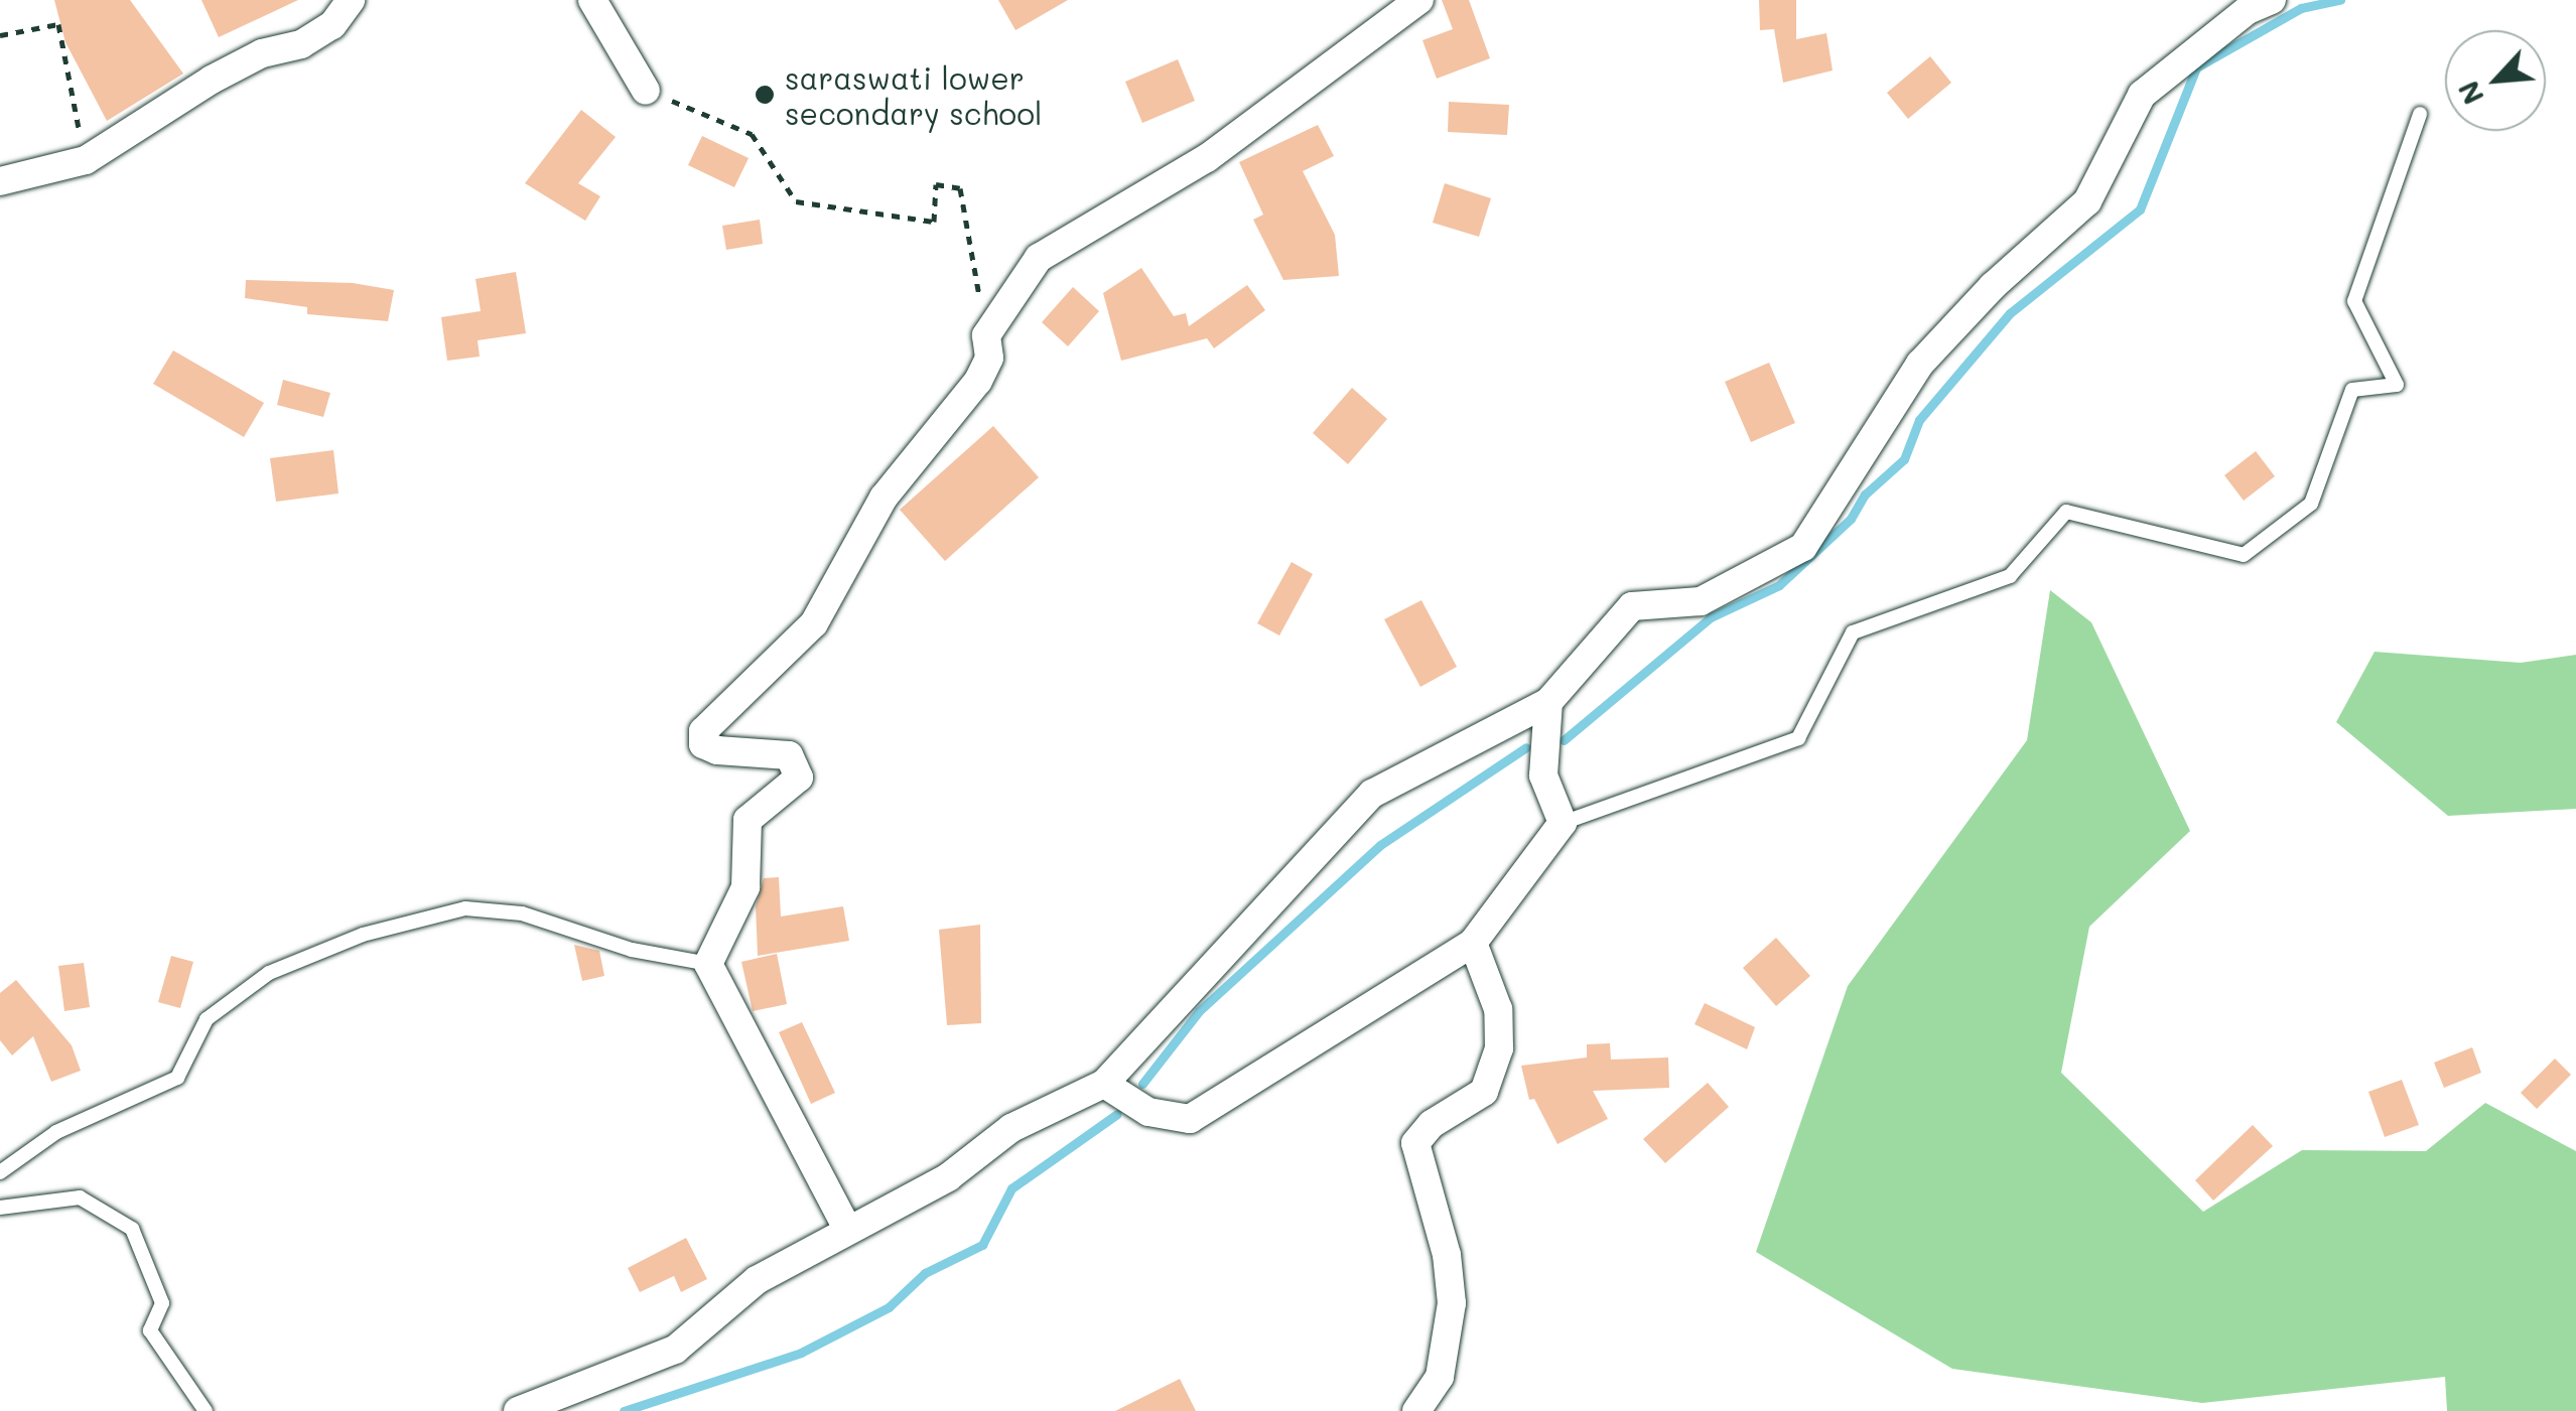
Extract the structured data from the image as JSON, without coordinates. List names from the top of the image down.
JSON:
{
  "places": ["saraswati lower secondary school"],
  "north": "bottom left"
}
